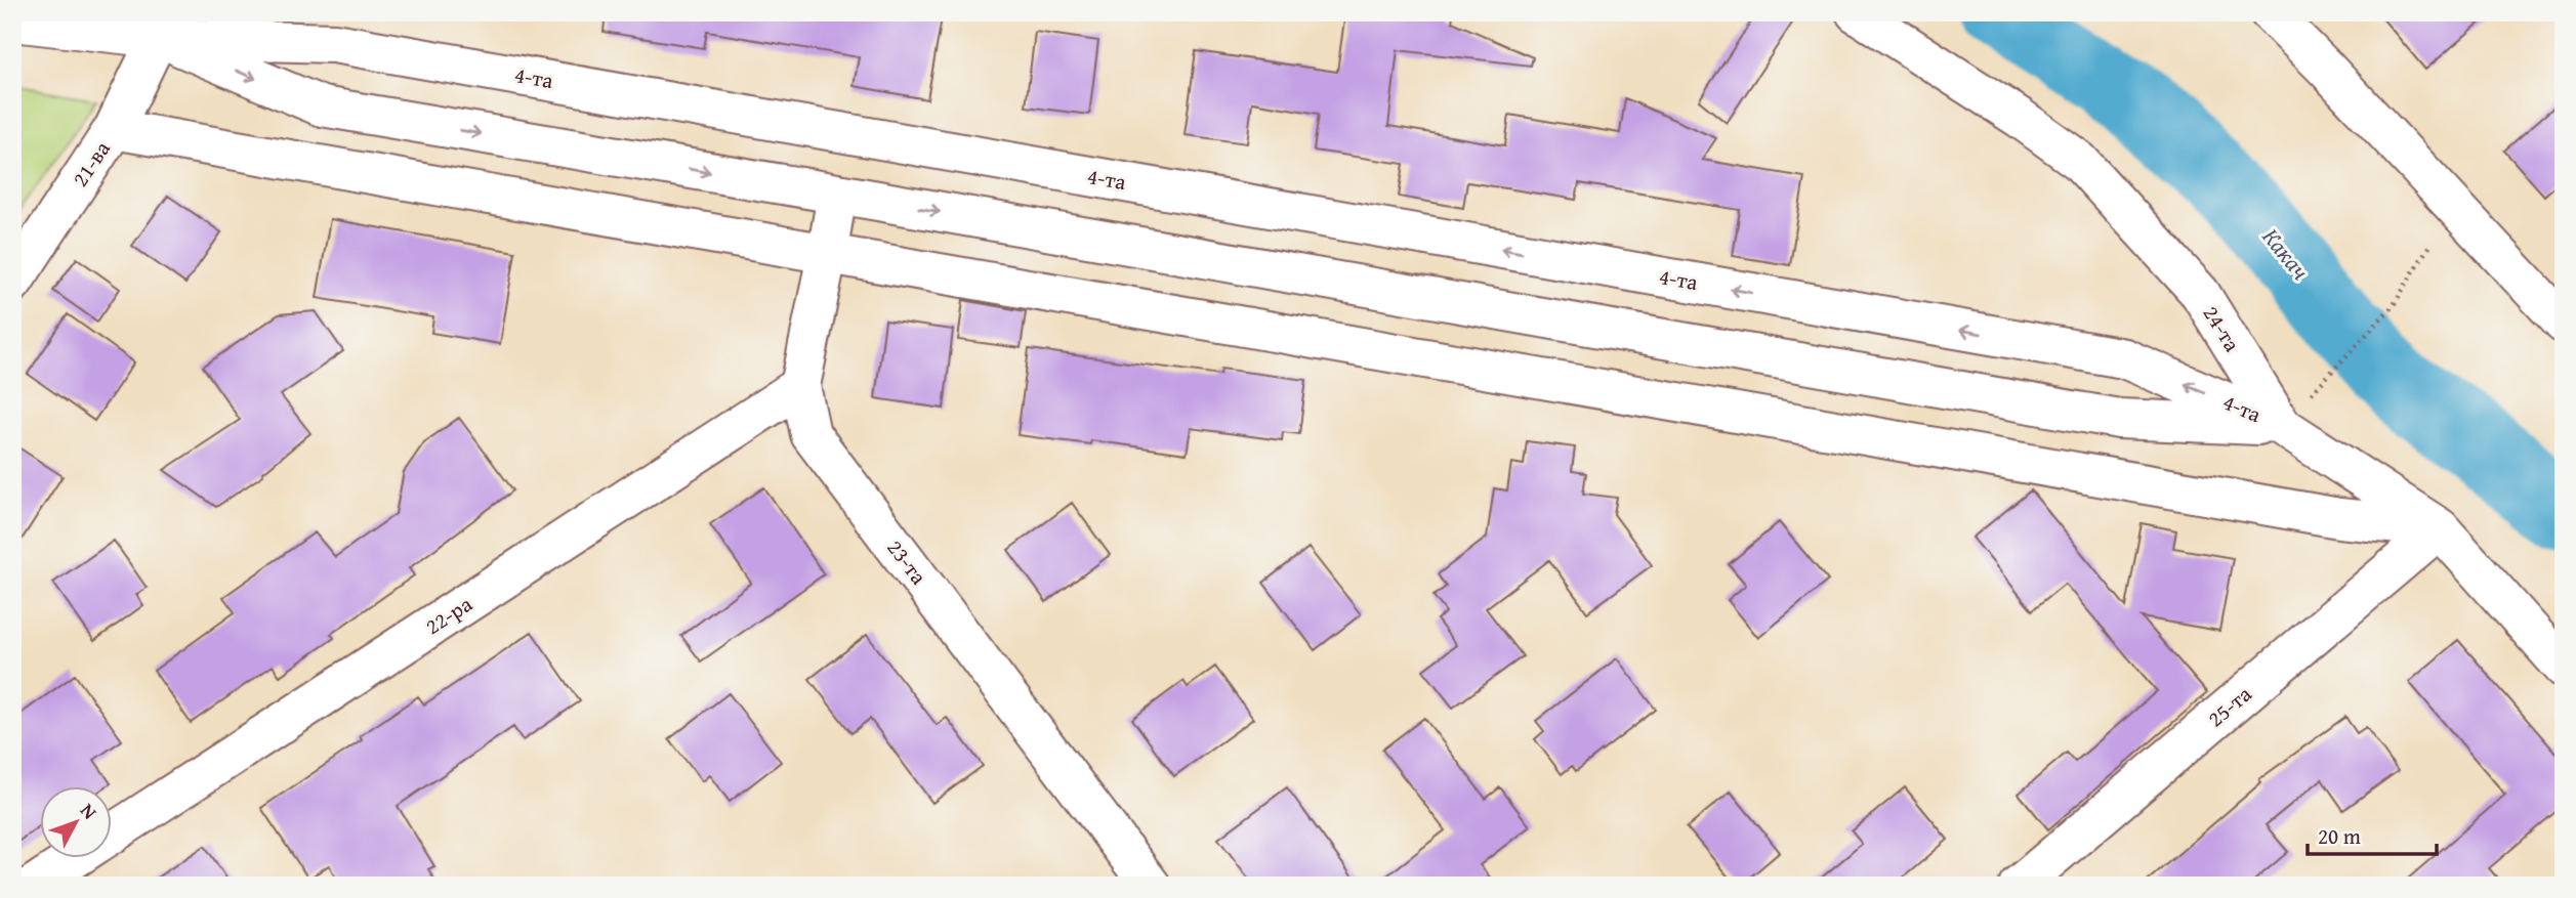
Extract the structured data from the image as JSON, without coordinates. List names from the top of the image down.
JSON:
{
  "streets": {
    "street": [
      "4-та",
      "21-ва",
      "24-та",
      "23-та",
      "22-ра",
      "25-та"
    ]
  },
  "crossings": [
    ["4-та", "21-ва"],
    ["4-та", "24-та"],
    ["4-та", "23-та"],
    ["24-та", "25-та"],
    ["23-та", "22-ра"]
  ],
  "water": ["Какач"],
  "scale_bar": "20 m",
  "north": "top right"
}
